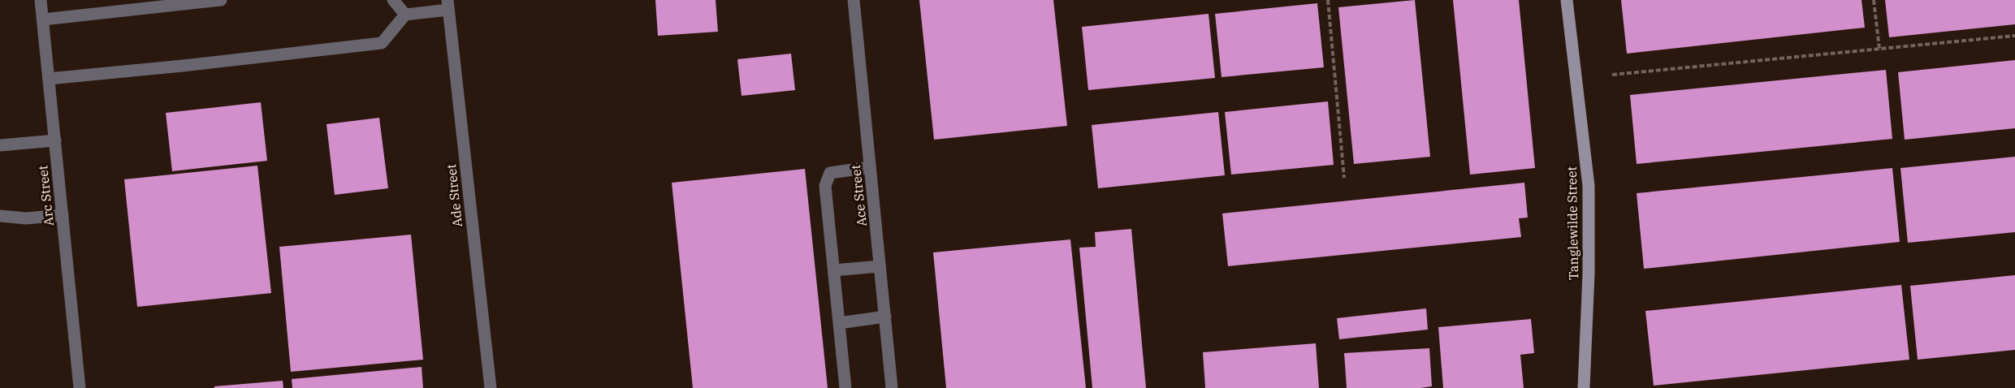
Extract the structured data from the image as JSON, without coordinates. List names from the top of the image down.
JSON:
{
  "streets": {
    "street": [
      "Arc Street",
      "Ade Street",
      "Ace Street",
      "Tanglewilde Street"
    ]
  }
}
